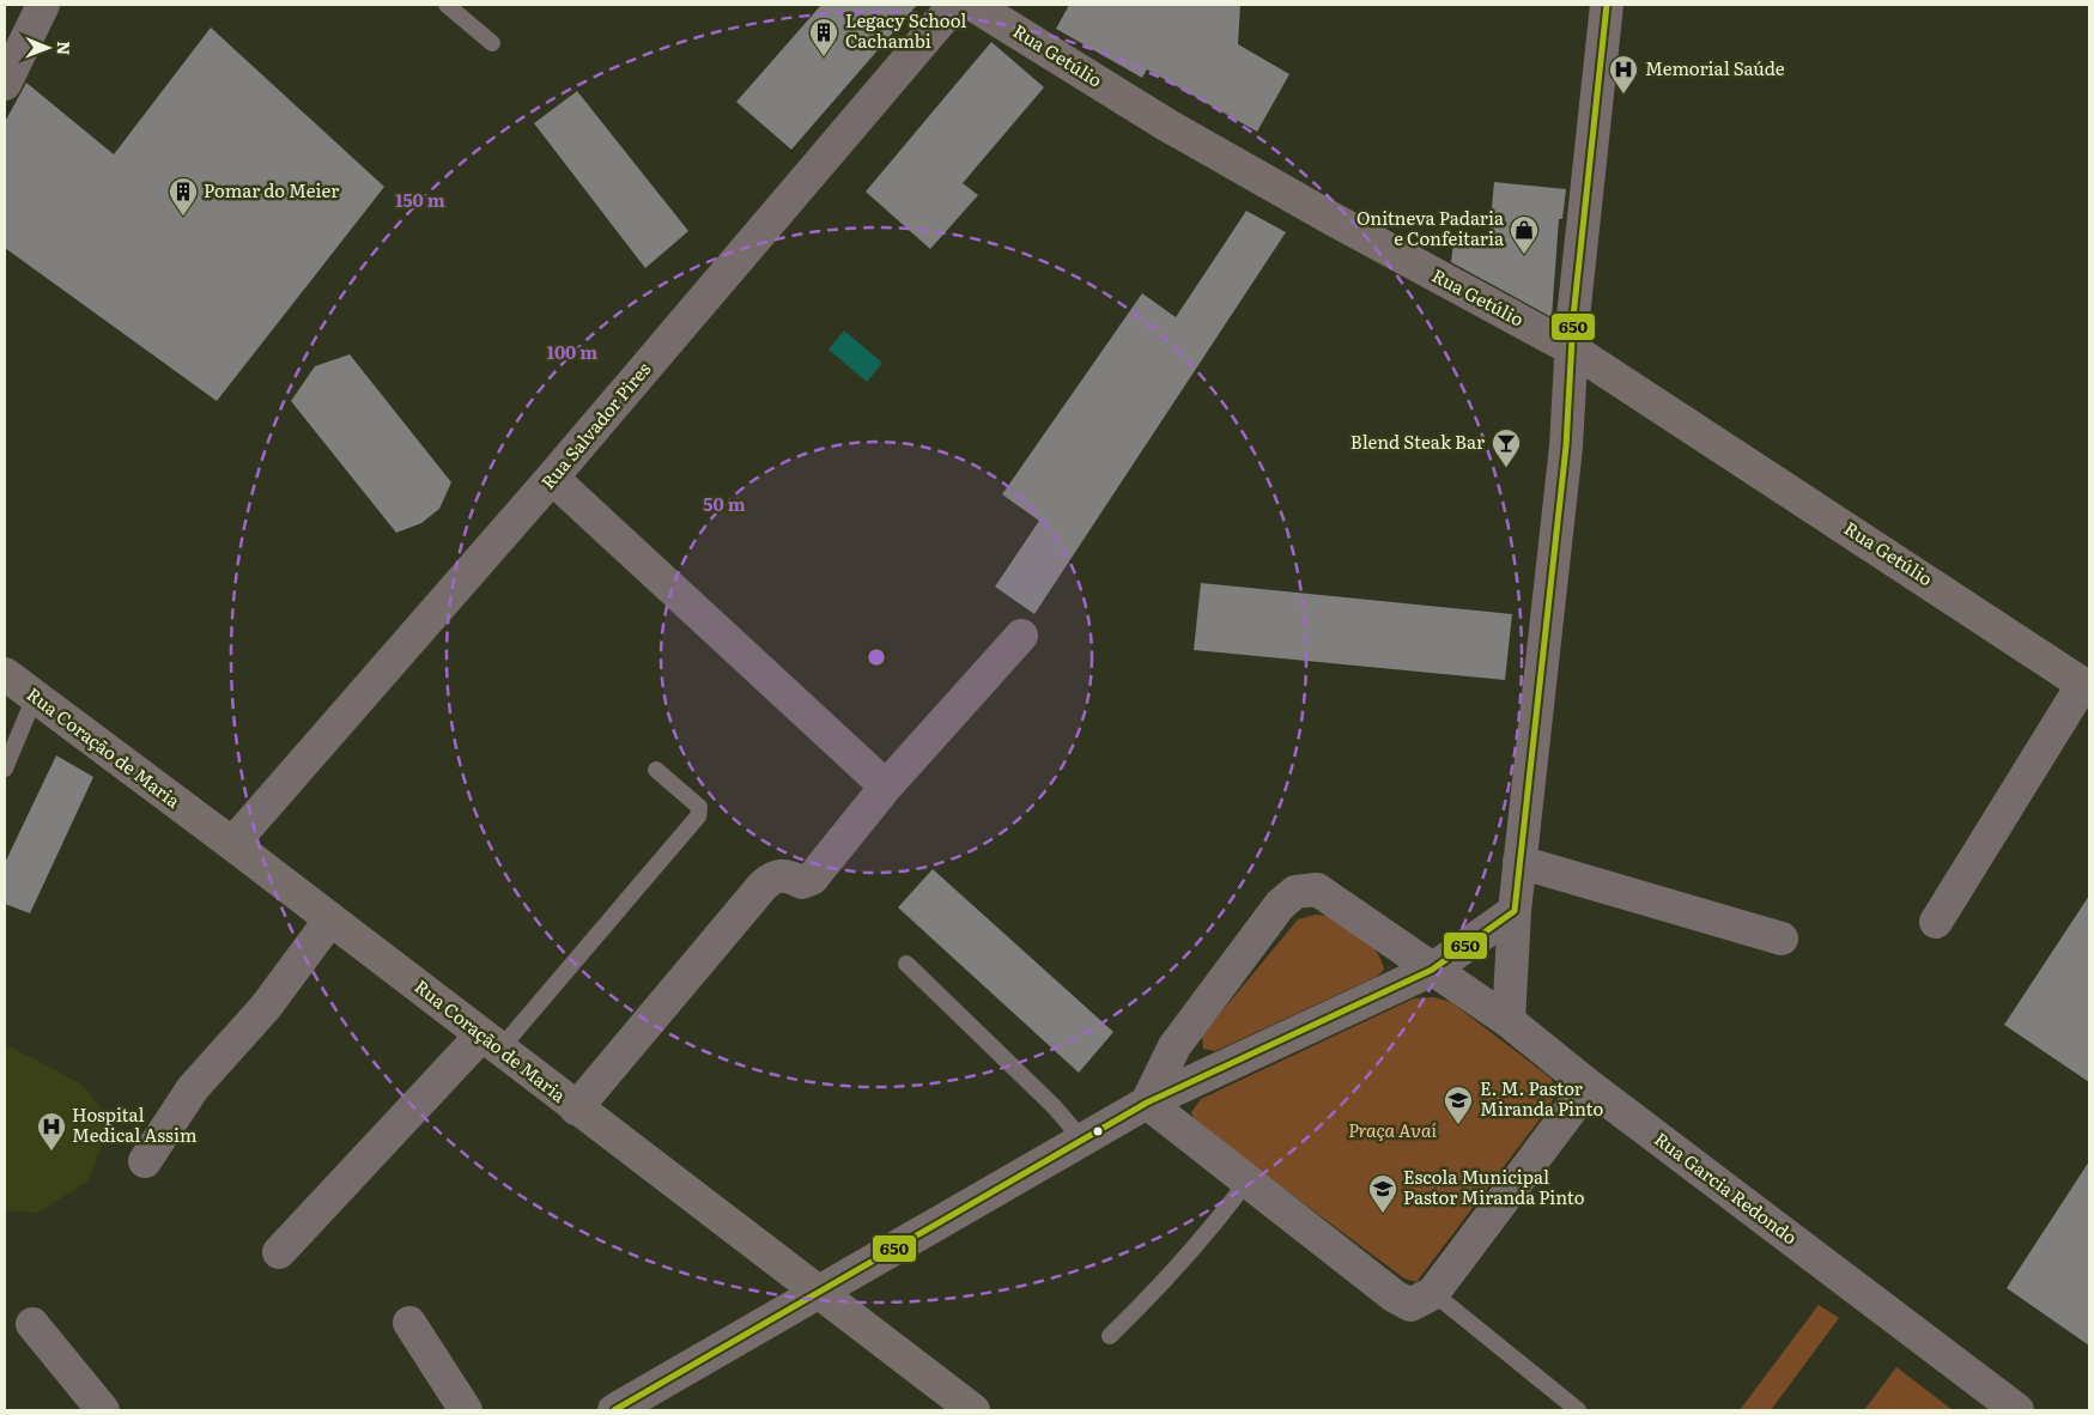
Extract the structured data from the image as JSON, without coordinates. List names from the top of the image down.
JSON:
{
  "streets": {
    "street": [
      "Rua Getúlio",
      "Rua Salvador Pires",
      "Rua Coração de Maria",
      "Rua Garcia Redondo"
    ]
  },
  "crossings": [
    ["Rua Salvador Pires", "Rua Coração de Maria"]
  ],
  "parks": ["Praça Avaí"],
  "places": {
    "building": ["Legacy School Cachambi", "Pomar do Meier"],
    "hospital": ["Memorial Saúde", "Hospital Medical Assim"],
    "shop": ["Onitneva Padaria e Confeitaria"],
    "bar": ["Blend Steak Bar"],
    "school or university": ["E. M. Pastor Miranda Pinto", "Escola Municipal Pastor Miranda Pinto"]
  },
  "lines": ["transit line 650"],
  "north": "right",
  "rings": ["150 m", "100 m", "50 m"]
}
